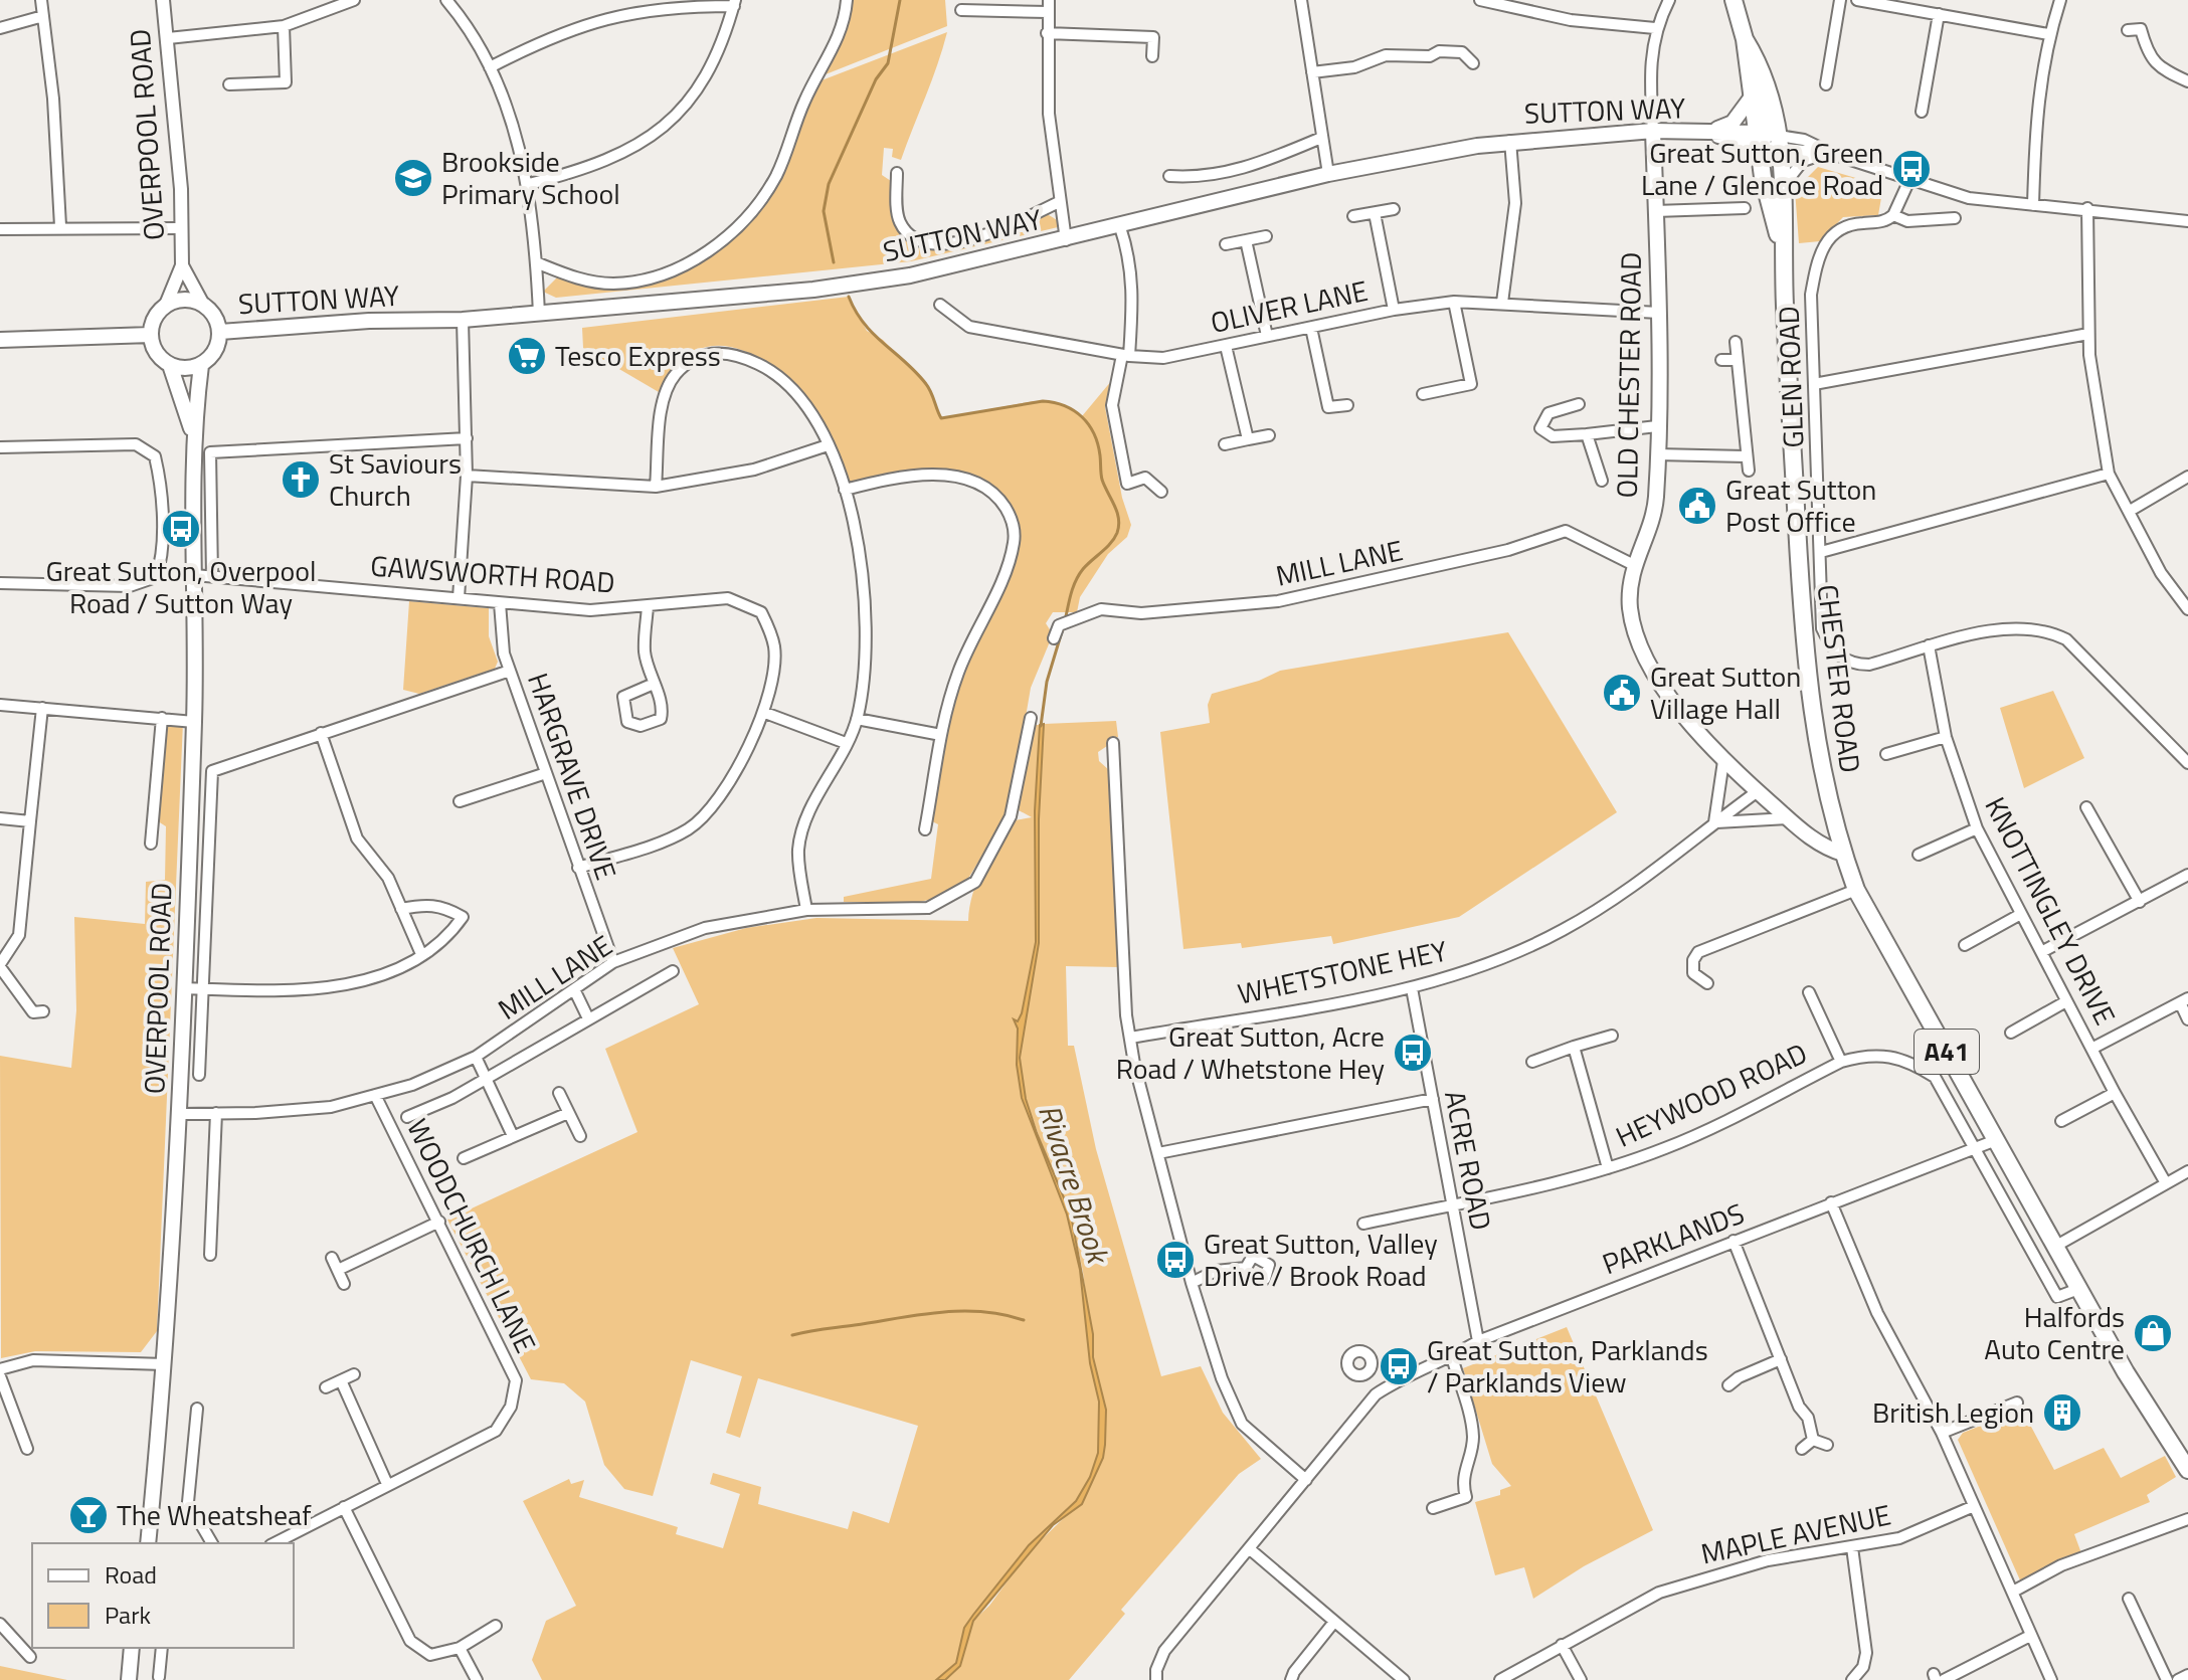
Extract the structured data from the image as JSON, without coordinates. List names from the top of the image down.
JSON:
{
  "streets": {
    "main road": [
      "SUTTON WAY",
      "OVERPOOL ROAD",
      "OLD CHESTER ROAD",
      "CHESTER ROAD",
      "A41"
    ],
    "street": [
      "OLIVER LANE",
      "GLEN ROAD",
      "MILL LANE",
      "GAWSWORTH ROAD",
      "HARGRAVE DRIVE",
      "KNOTTINGLEY DRIVE",
      "WHETSTONE HEY",
      "HEYWOOD ROAD",
      "ACRE ROAD",
      "WOODCHURCH LANE",
      "PARKLANDS",
      "MAPLE AVENUE"
    ]
  },
  "crossings": [
    ["SUTTON WAY", "OVERPOOL ROAD"],
    ["SUTTON WAY", "OLD CHESTER ROAD"],
    ["SUTTON WAY", "CHESTER ROAD"],
    ["OVERPOOL ROAD", "MILL LANE"],
    ["OVERPOOL ROAD", "GAWSWORTH ROAD"],
    ["OLIVER LANE", "OLD CHESTER ROAD"],
    ["OLD CHESTER ROAD", "MILL LANE"],
    ["OLD CHESTER ROAD", "CHESTER ROAD"],
    ["OLD CHESTER ROAD", "WHETSTONE HEY"],
    ["GLEN ROAD", "KNOTTINGLEY DRIVE"],
    ["MILL LANE", "HARGRAVE DRIVE"],
    ["MILL LANE", "WOODCHURCH LANE"],
    ["GAWSWORTH ROAD", "HARGRAVE DRIVE"],
    ["CHESTER ROAD", "PARKLANDS"],
    ["WHETSTONE HEY", "ACRE ROAD"],
    ["HEYWOOD ROAD", "ACRE ROAD"],
    ["HEYWOOD ROAD", "PARKLANDS"],
    ["ACRE ROAD", "PARKLANDS"]
  ],
  "water": ["Rivacre Brook"],
  "places": {
    "bus stop": [
      "Great Sutton, Green Lane / Glencoe Road",
      "Great Sutton, Overpool Road / Sutton Way",
      "Great Sutton, Acre Road / Whetstone Hey",
      "Great Sutton, Valley Drive / Brook Road",
      "Great Sutton, Parklands / Parklands View"
    ],
    "school or university": ["Brookside Primary School"],
    "supermarket": ["Tesco Express"],
    "church": ["St Saviours Church"],
    "public building": ["Great Sutton Post Office", "Great Sutton Village Hall"],
    "shop": ["Halfords Auto Centre"],
    "building": ["British Legion"],
    "bar": ["The Wheatsheaf"]
  },
  "legend": ["Road", "Park"]
}
